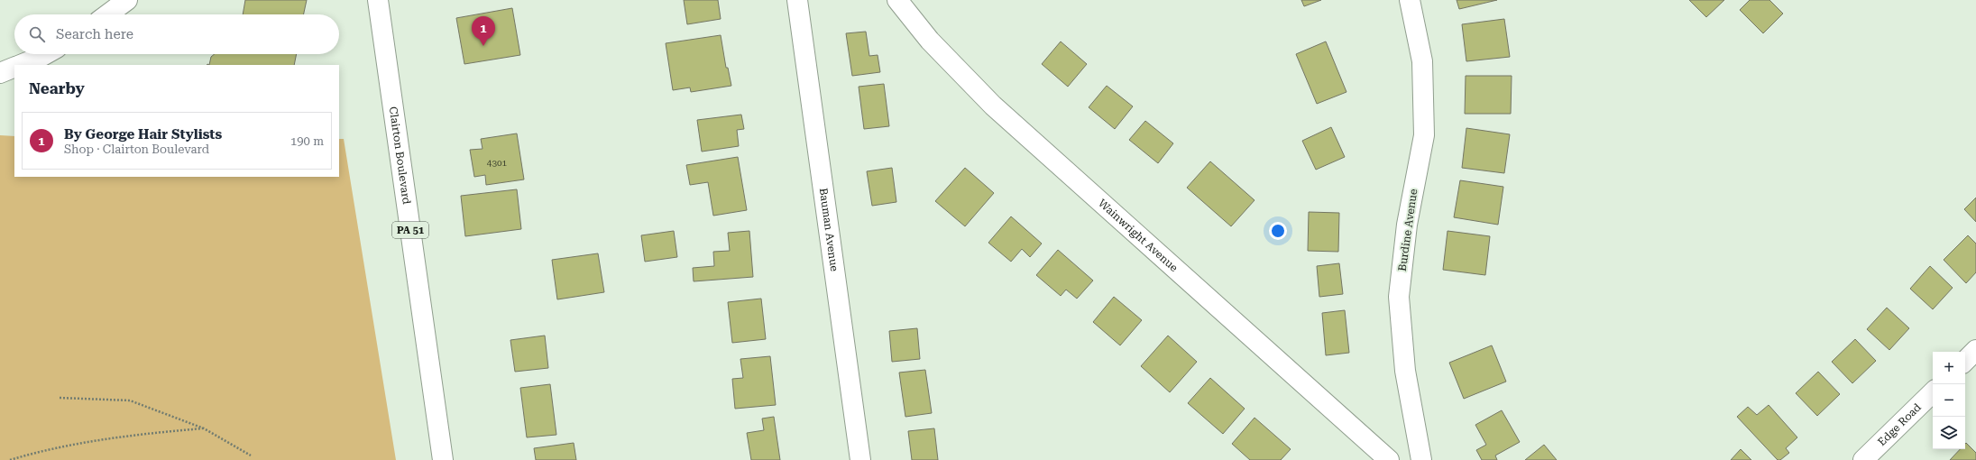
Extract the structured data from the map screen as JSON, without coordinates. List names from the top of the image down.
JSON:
{
  "streets": {
    "main road": [
      "Clairton Boulevard",
      "PA 51",
      "Bauman Avenue",
      "Burdine Avenue",
      "Wainwright Avenue",
      "Edge Road"
    ]
  },
  "house_numbers": ["4301"],
  "page": {
    "search": "Search here",
    "pins": "1",
    "heading": "Nearby",
    "list": [
      {
        "mark": "1",
        "name": "By George Hair Stylists",
        "note": "Shop · Clairton Boulevard",
        "value": "190 m"
      }
    ],
    "map_buttons": ["+", "−"]
  }
}
